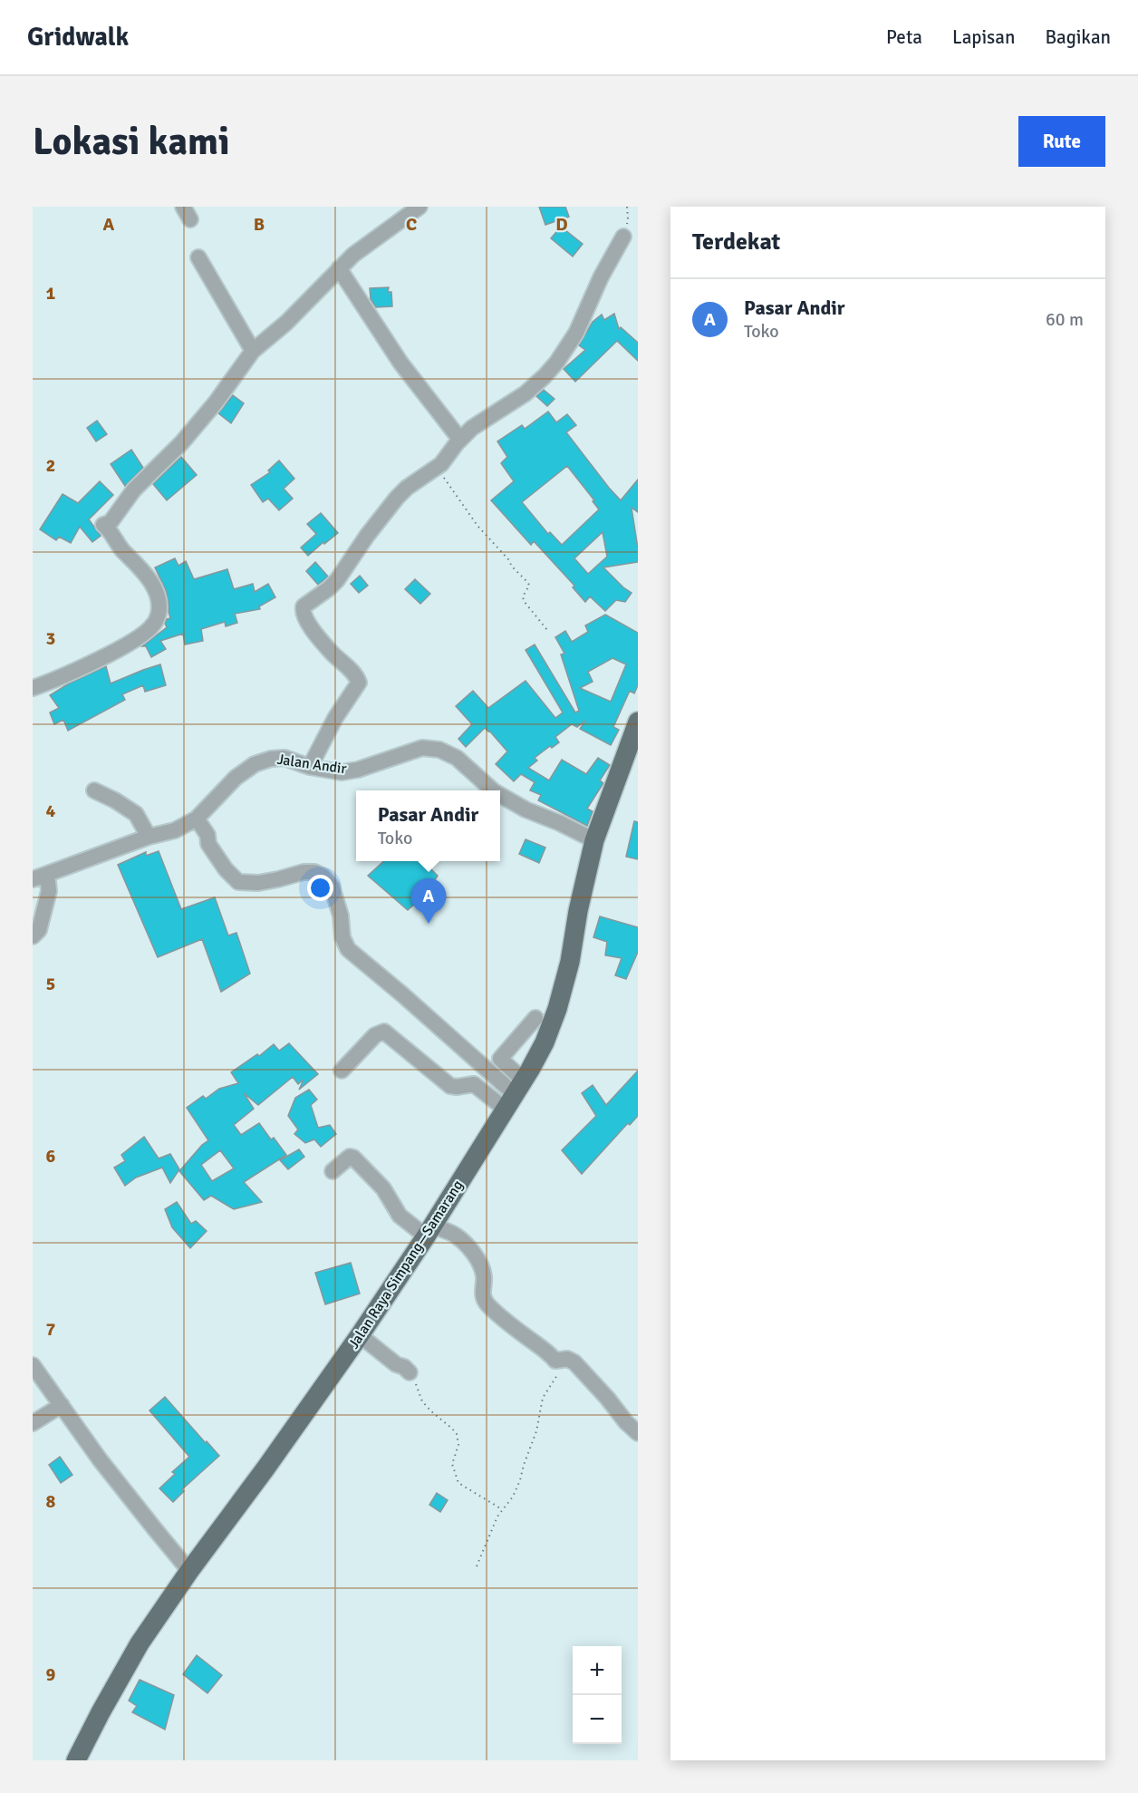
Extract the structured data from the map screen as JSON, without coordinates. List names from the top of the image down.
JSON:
{
  "streets": {
    "main road": ["Jalan Raya Simpang—Samarang"],
    "street": ["Jalan Andir"]
  },
  "crossings": [
    ["Jalan Andir", "Jalan Raya Simpang—Samarang"]
  ],
  "page": {
    "header": "Gridwalk",
    "nav": ["Peta", "Lapisan", "Bagikan"],
    "buttons": "Rute",
    "title": "Lokasi kami",
    "heading": "Terdekat",
    "list": [
      {
        "mark": "A",
        "name": "Pasar Andir",
        "note": "Toko",
        "value": "60 m"
      }
    ],
    "popup": ["Pasar Andir", "Toko"],
    "pins": "A",
    "map_buttons": ["+", "−"]
  },
  "grid": {
    "columns": [
      "A",
      "B",
      "C",
      "D"
    ],
    "rows": [
      "1",
      "2",
      "3",
      "4",
      "5",
      "6",
      "7",
      "8",
      "9"
    ]
  }
}
